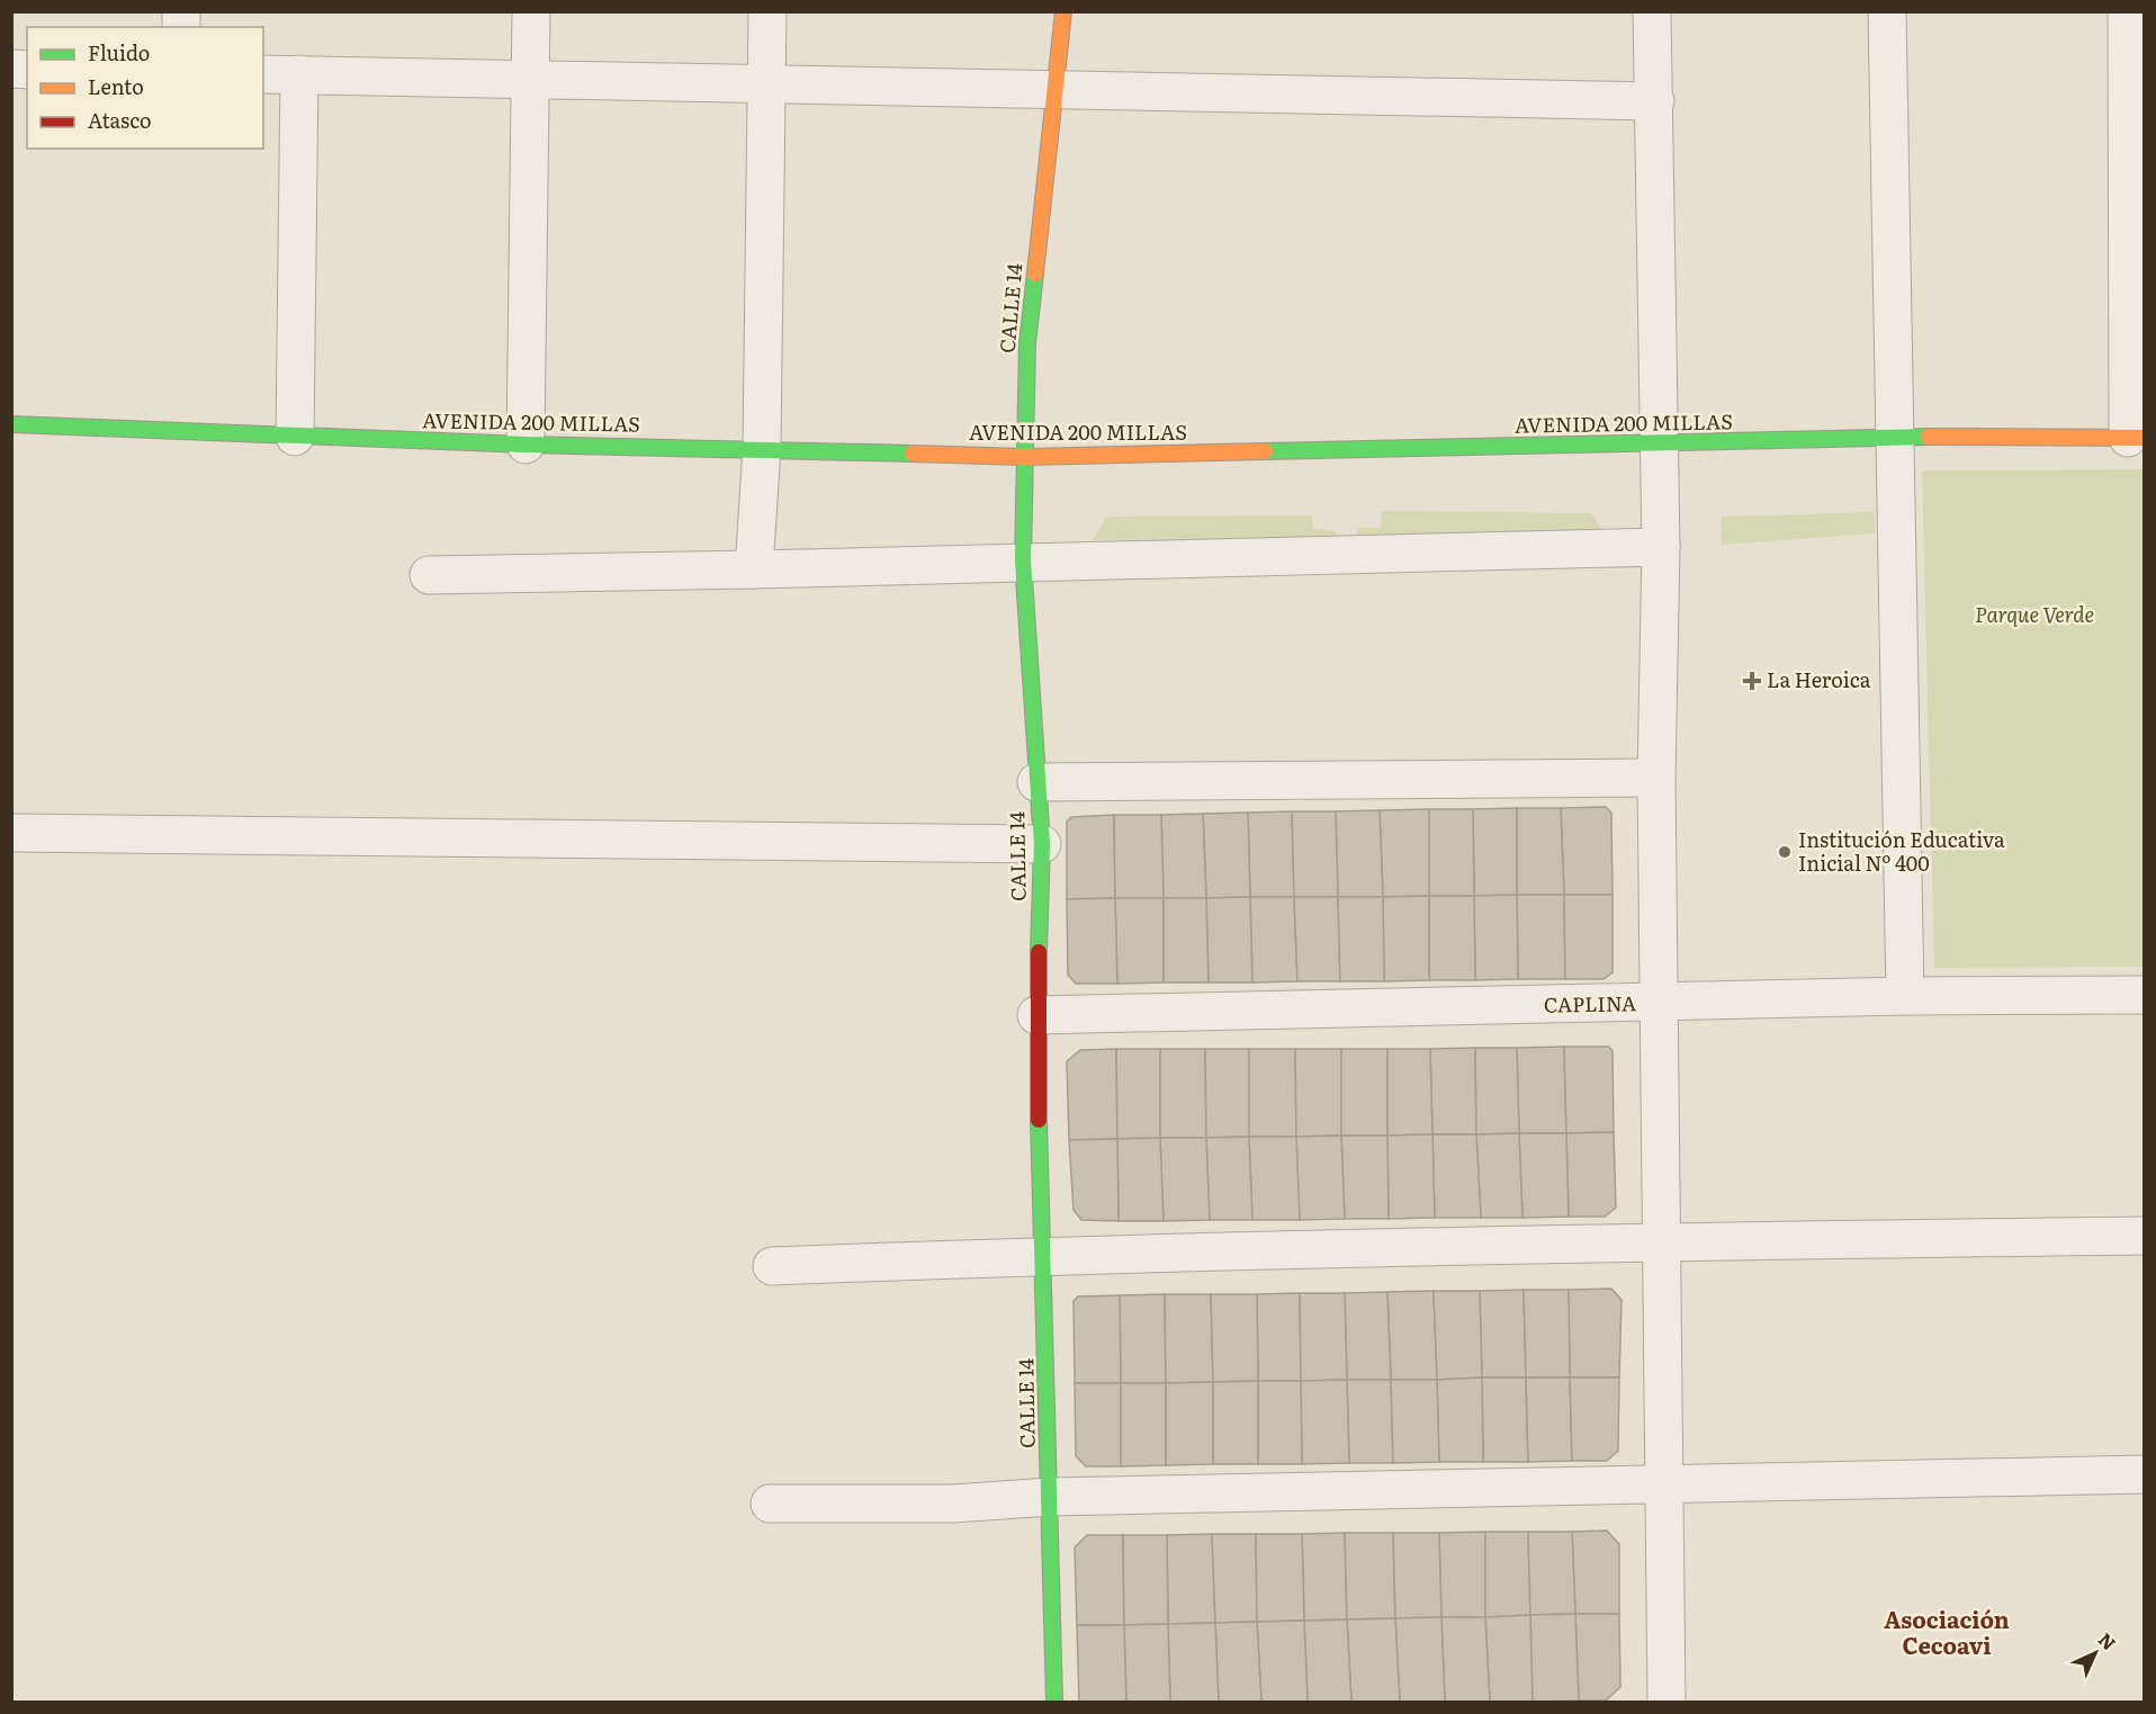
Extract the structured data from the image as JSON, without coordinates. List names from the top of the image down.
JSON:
{
  "streets": {
    "street": ["CALLE 14", "AVENIDA 200 MILLAS", "CAPLINA"]
  },
  "crossings": [
    ["CALLE 14", "AVENIDA 200 MILLAS"],
    ["CALLE 14", "CAPLINA"]
  ],
  "districts": ["Asociación Cecoavi"],
  "parks": ["Parque Verde"],
  "places": {
    "health": ["La Heroica"],
    "other": ["Institución Educativa Inicial Nº 400"]
  },
  "legend": ["Fluido", "Lento", "Atasco"],
  "north": "top right"
}
